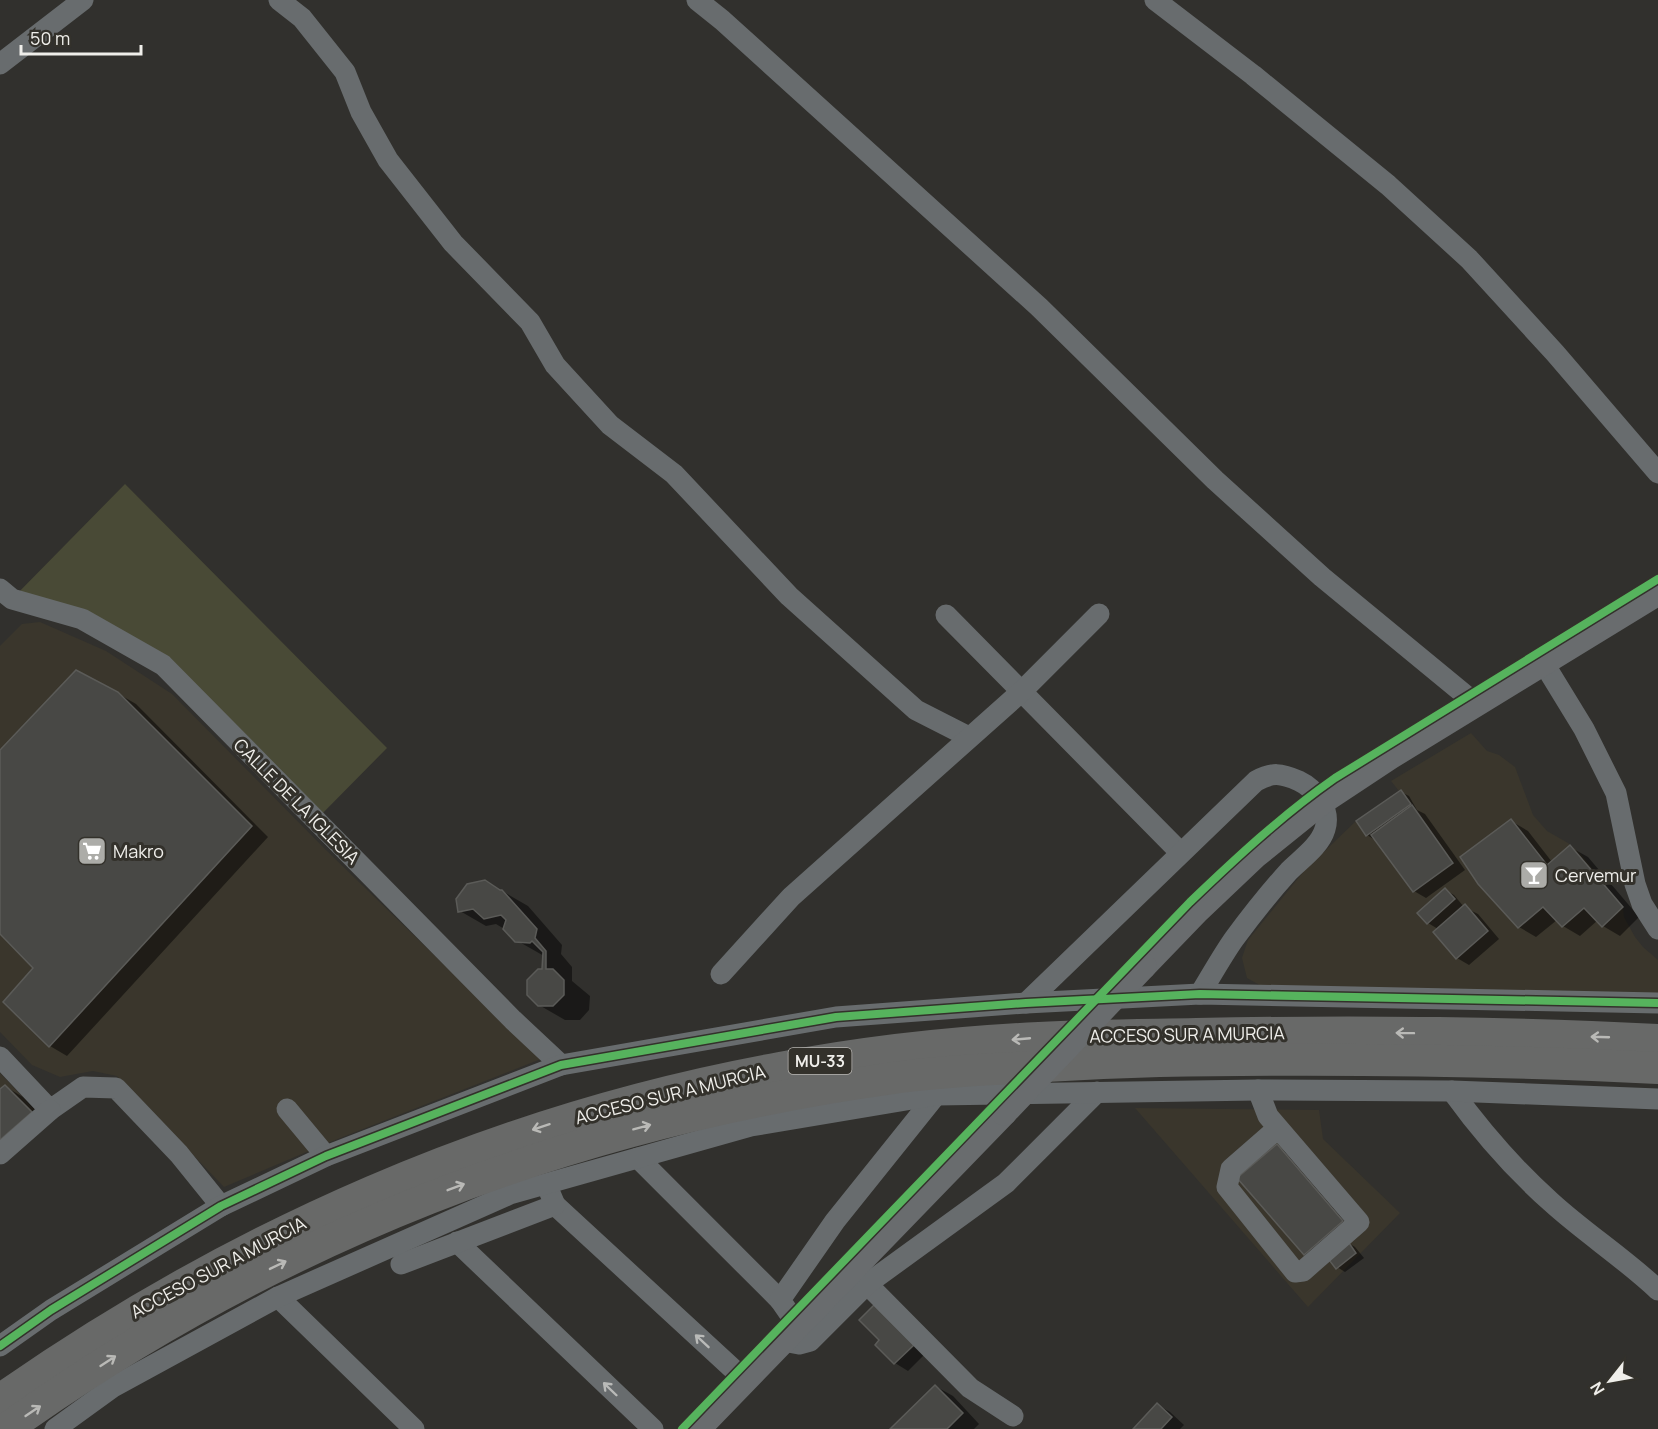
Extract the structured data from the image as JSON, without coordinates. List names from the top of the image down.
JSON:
{
  "streets": {
    "highway": ["ACCESO SUR A MURCIA", "MU-33"],
    "street": ["CALLE DE LA IGLESIA"]
  },
  "places": {
    "supermarket": ["Makro"],
    "bar": ["Cervemur"]
  },
  "scale_bar": "50 m",
  "north": "bottom left"
}
